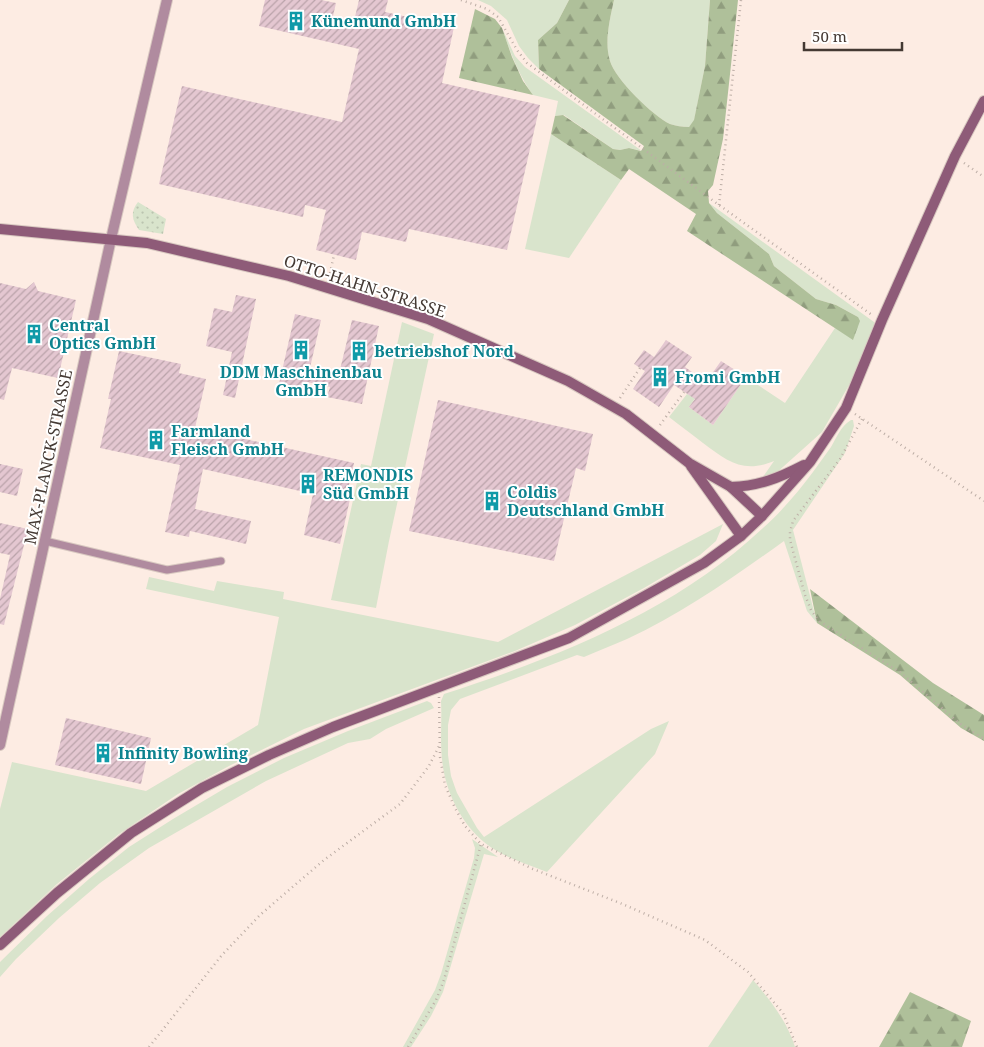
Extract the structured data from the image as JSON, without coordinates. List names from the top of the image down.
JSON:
{
  "streets": {
    "street": ["OTTO-HAHN-STRASSE", "MAX-PLANCK-STRASSE"]
  },
  "crossings": [
    ["OTTO-HAHN-STRASSE", "MAX-PLANCK-STRASSE"]
  ],
  "places": {
    "building": [
      "Künemund GmbH",
      "Central Optics GmbH",
      "DDM Maschinenbau GmbH",
      "Betriebshof Nord",
      "Fromi GmbH",
      "Farmland Fleisch GmbH",
      "REMONDIS Süd GmbH",
      "Coldis Deutschland GmbH",
      "Infinity Bowling"
    ]
  },
  "scale_bar": "50 m"
}
